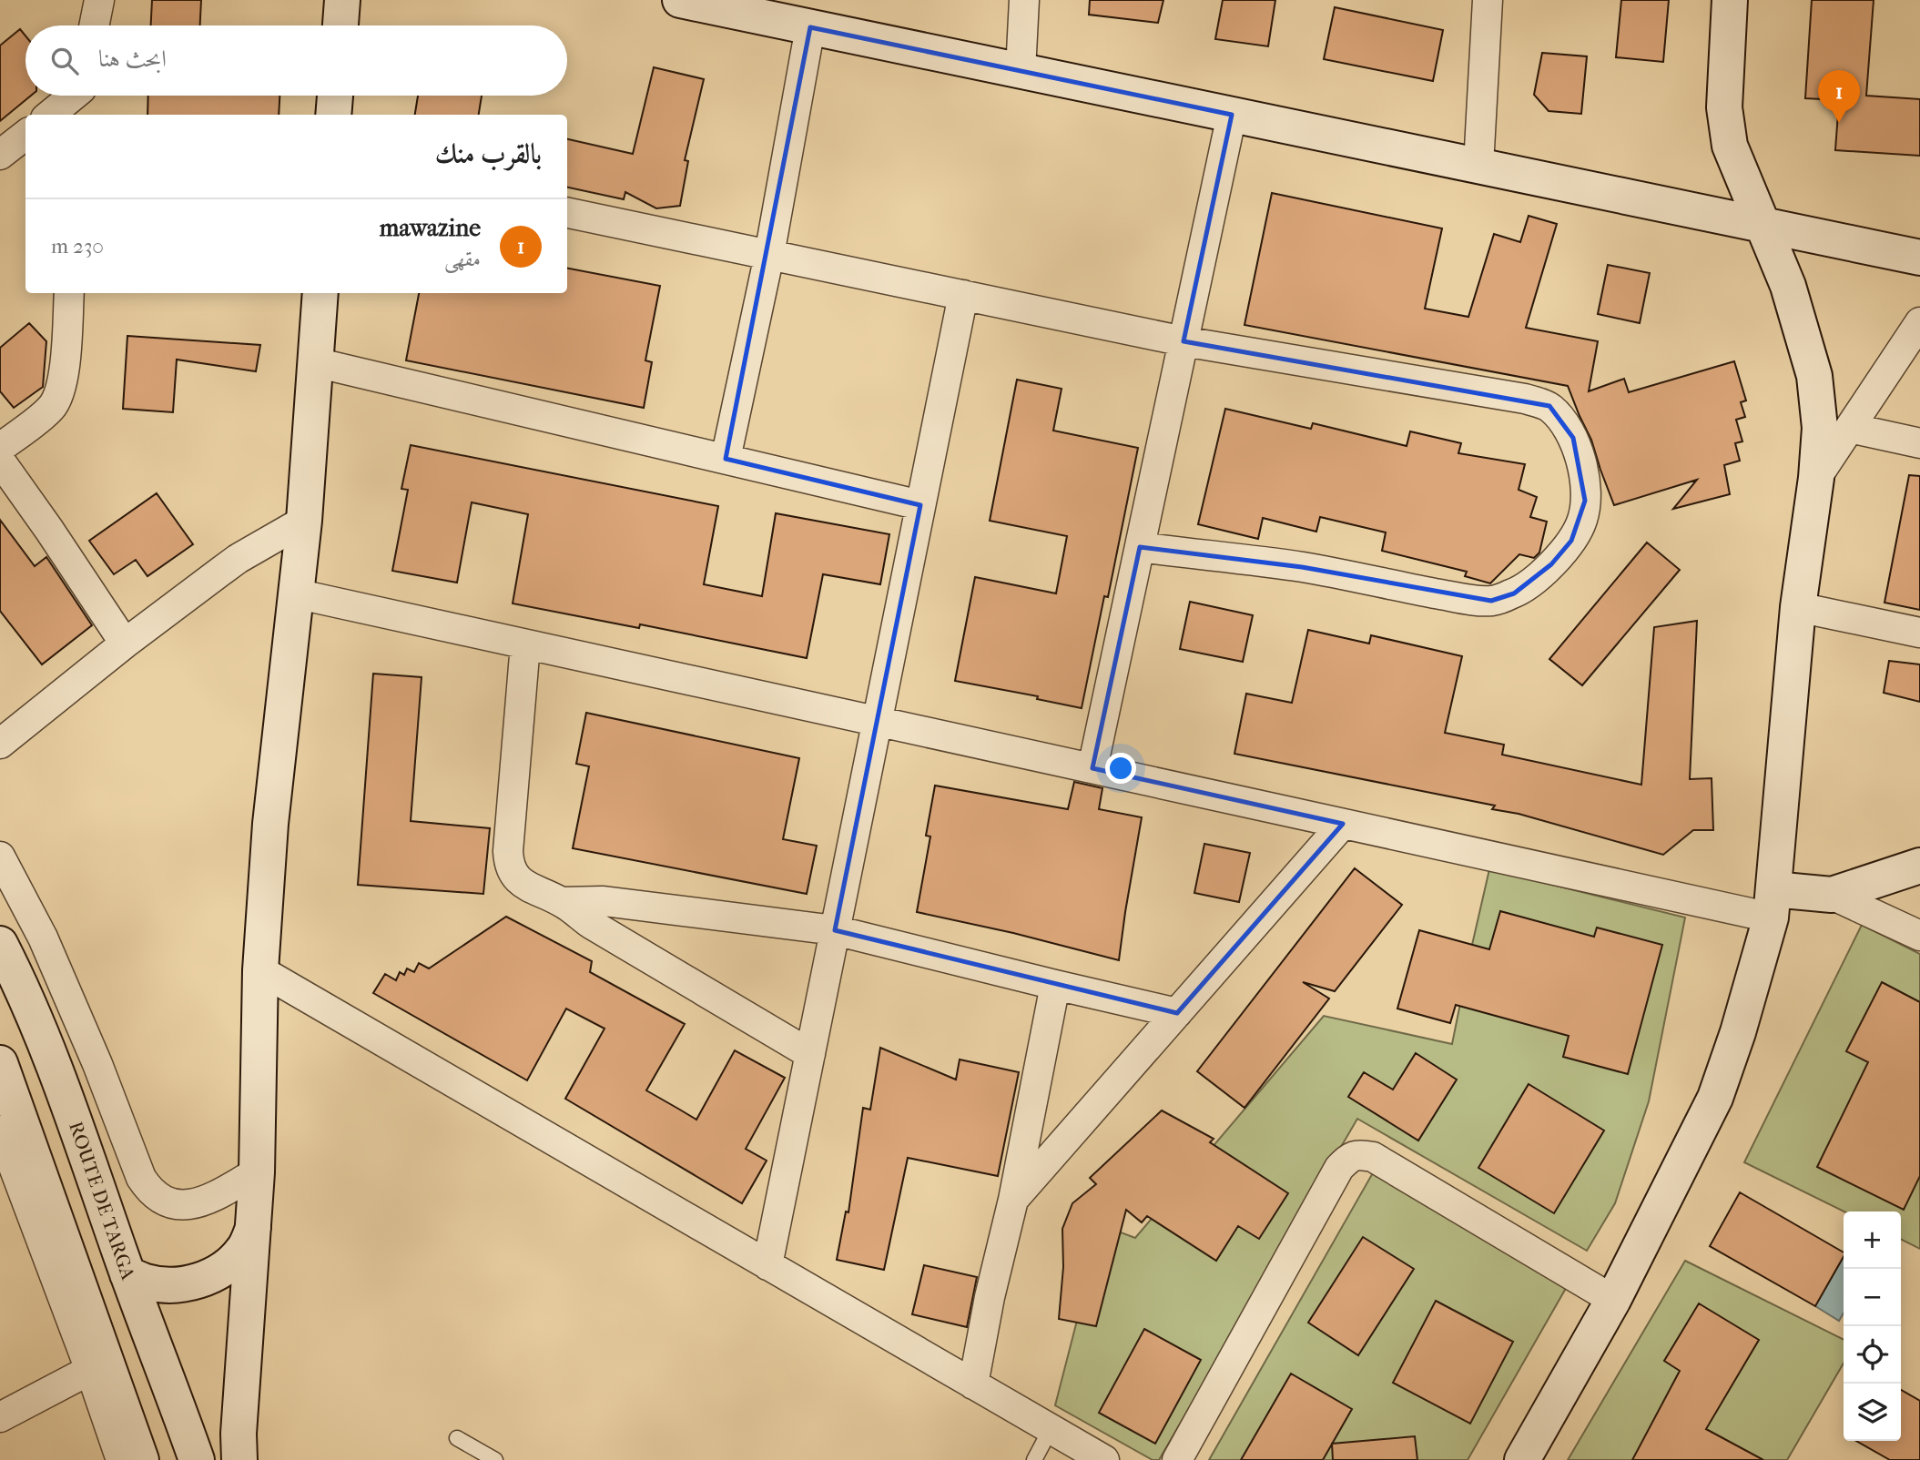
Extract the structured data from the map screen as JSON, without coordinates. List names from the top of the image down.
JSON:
{
  "streets": {
    "street": ["ROUTE DE TARGA"]
  },
  "page": {
    "search": "ابحث هنا",
    "pins": "1",
    "heading": "بالقرب منك",
    "list": [
      {
        "mark": "1",
        "name": "mawazine",
        "note": "مقهى",
        "value": "230 m"
      }
    ],
    "map_buttons": ["+", "−"]
  }
}
